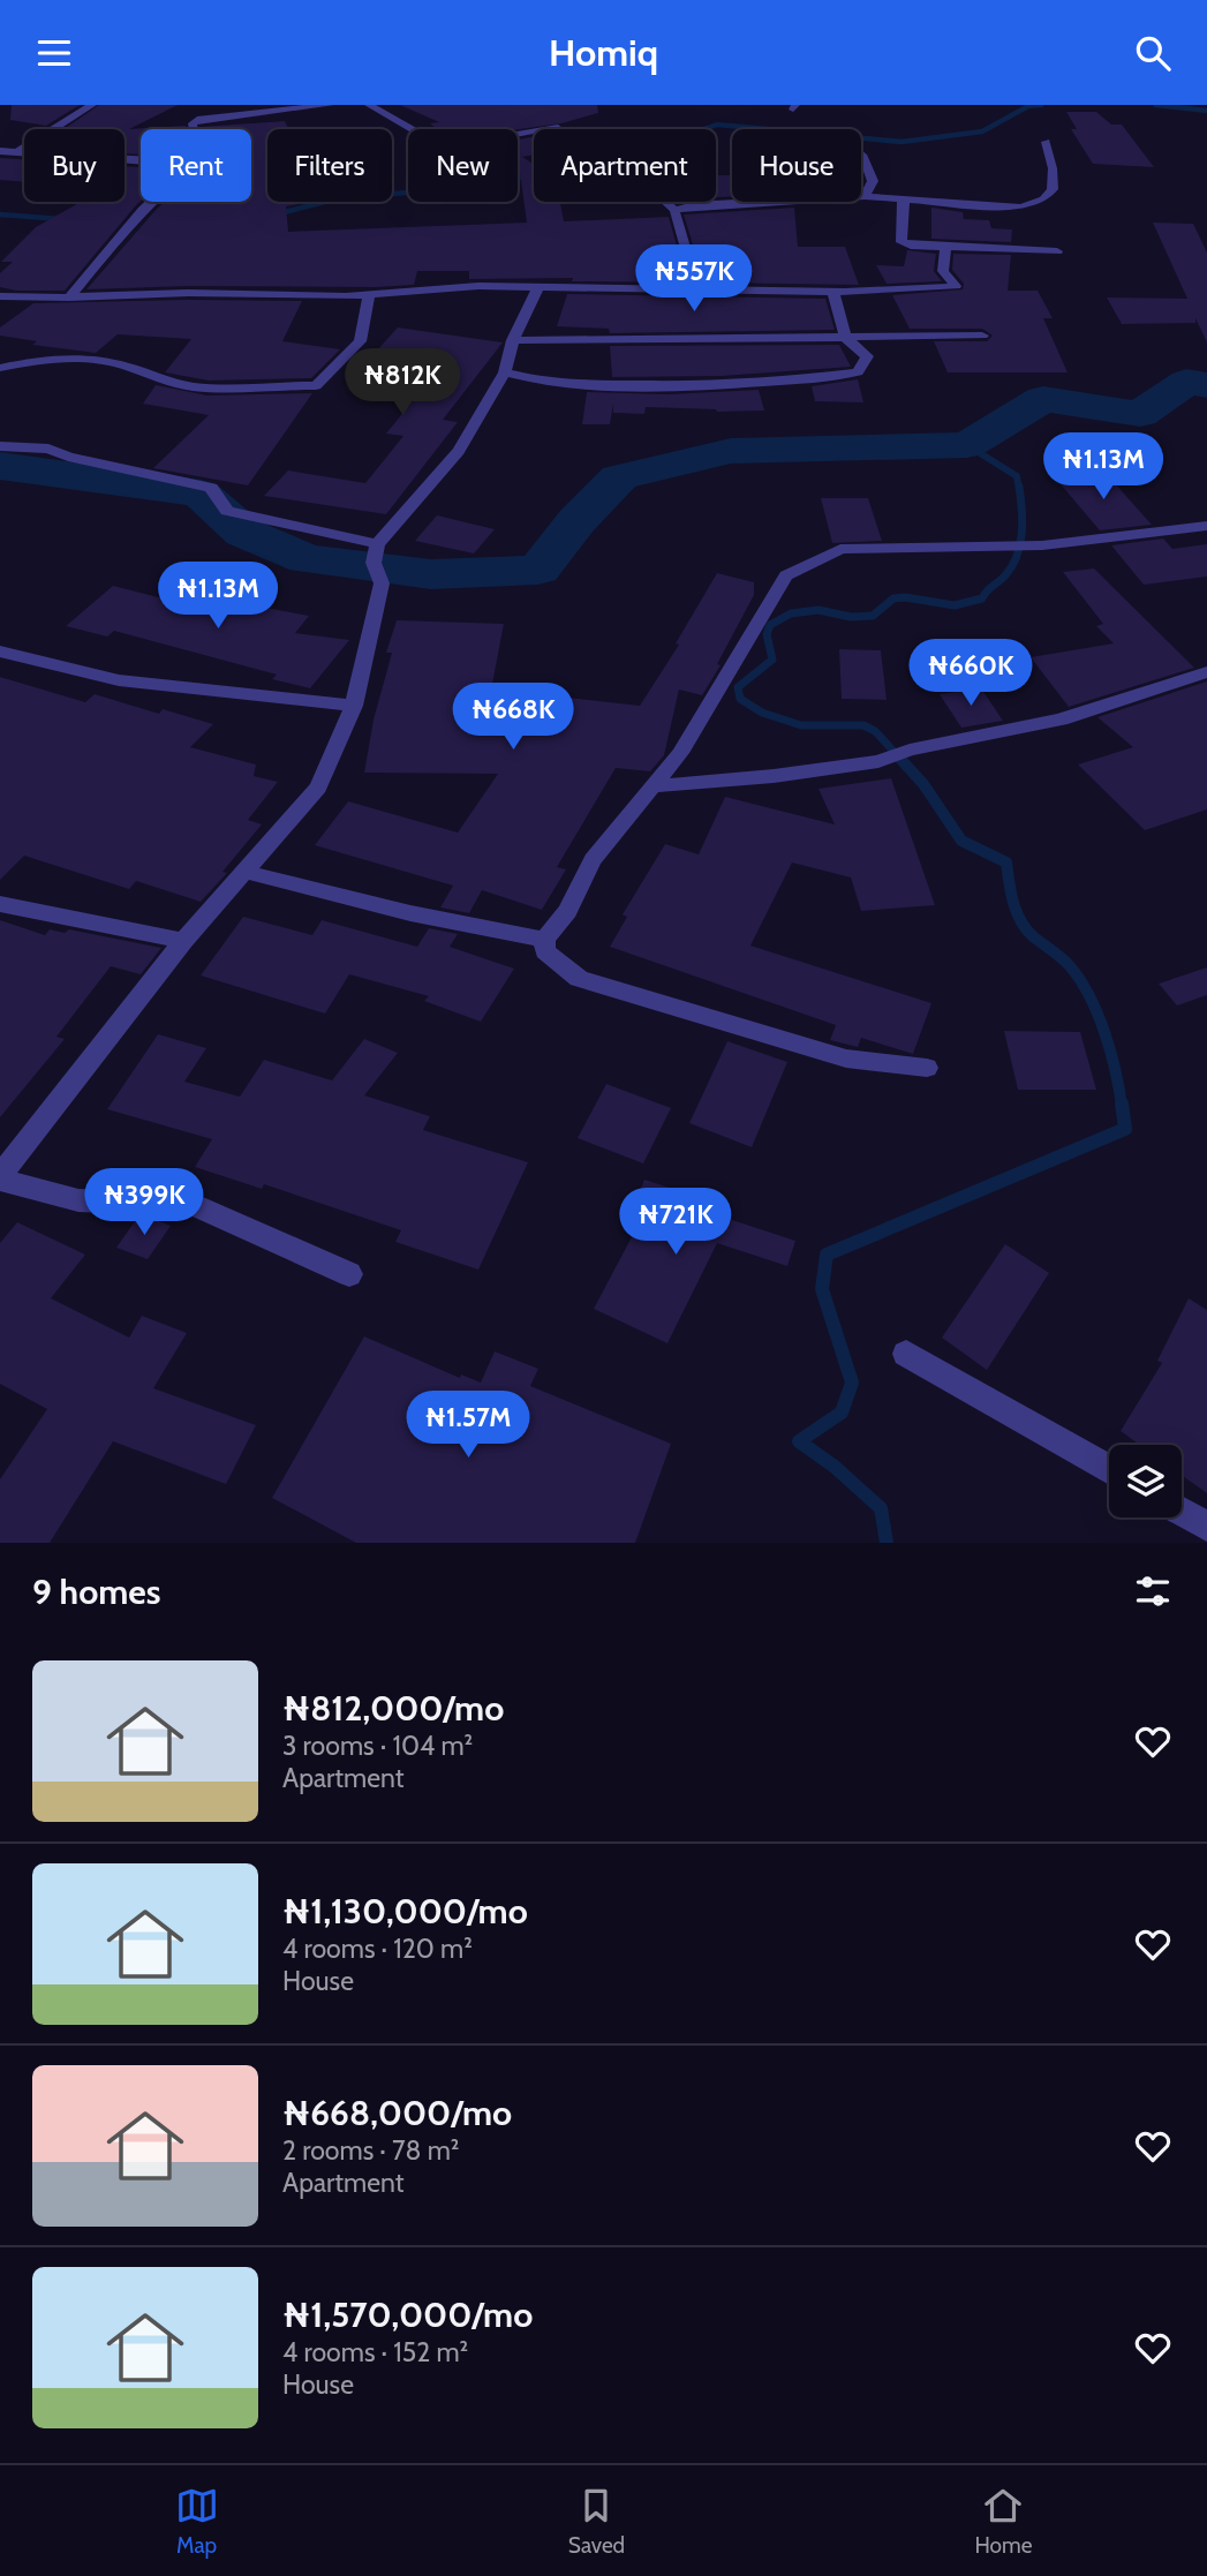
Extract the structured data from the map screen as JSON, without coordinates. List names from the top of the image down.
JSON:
{
  "page": {
    "header": "Homiq",
    "chip": [
      "Buy",
      "Rent",
      "Filters",
      "New",
      "Apartment",
      "House"
    ],
    "price": [
      "₦557K",
      "₦812K",
      "₦1.13M",
      "₦1.13M",
      "₦660K",
      "₦668K",
      "₦399K",
      "₦721K",
      "₦1.57M"
    ],
    "heading": "9 homes",
    "list": [
      {
        "name": "₦812,000/mo",
        "note": "3 rooms · 104 m² · Apartment"
      },
      {
        "name": "₦1,130,000/mo",
        "note": "4 rooms · 120 m² · House"
      },
      {
        "name": "₦668,000/mo",
        "note": "2 rooms · 78 m² · Apartment"
      },
      {
        "name": "₦1,570,000/mo",
        "note": "4 rooms · 152 m² · House"
      }
    ],
    "tabs": ["Map", "Saved", "Home"]
  }
}
